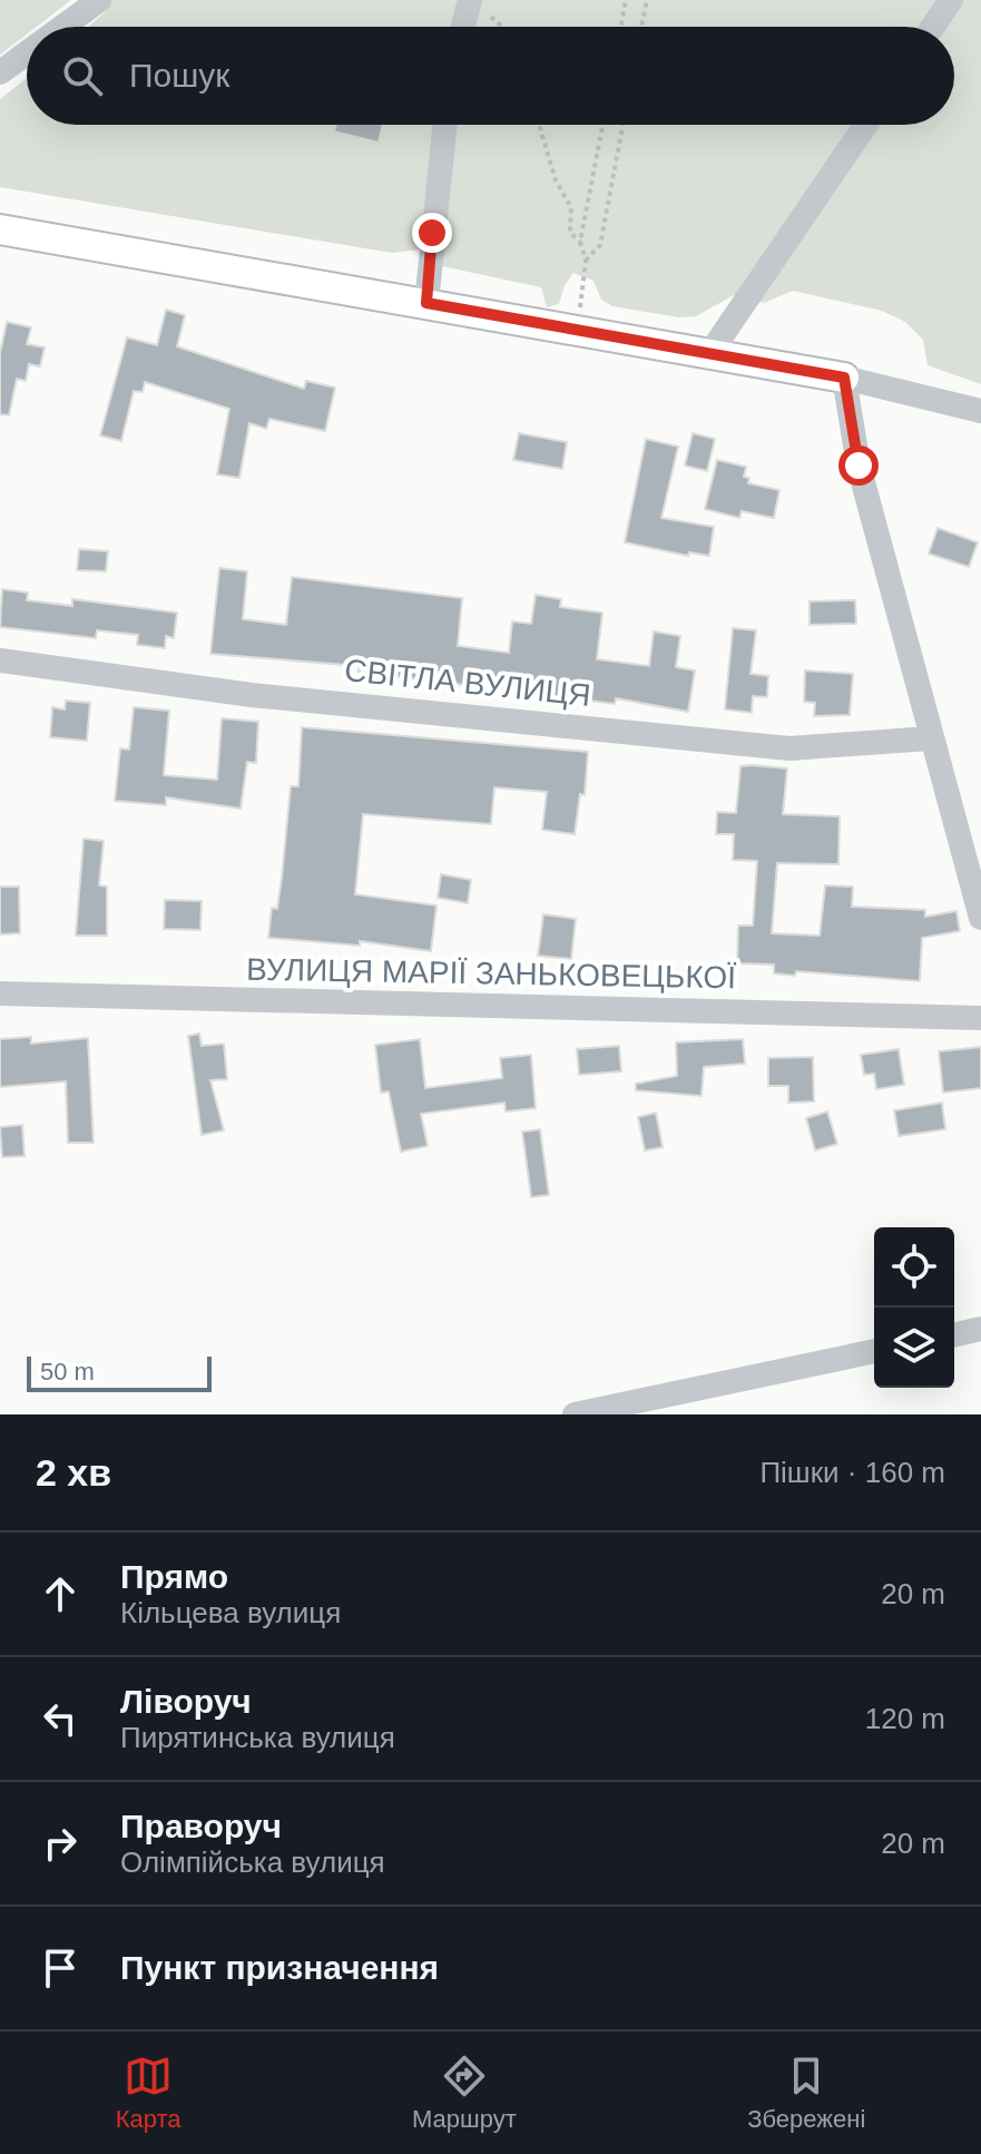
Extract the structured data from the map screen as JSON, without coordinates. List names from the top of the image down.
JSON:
{
  "streets": {
    "street": ["СВІТЛА ВУЛИЦЯ", "ВУЛИЦЯ МАРІЇ ЗАНЬКОВЕЦЬКОЇ"]
  },
  "scale_bar": "50 m",
  "page": {
    "search": "Пошук",
    "scale": "50 m",
    "heading": ["2 хв", "Пішки · 160 m"],
    "list": [
      ["Прямо", "Кільцева вулиця", "20 m"],
      ["Ліворуч", "Пирятинська вулиця", "120 m"],
      ["Праворуч", "Олімпійська вулиця", "20 m"],
      "Пункт призначення"
    ],
    "nav": ["Карта", "Маршрут", "Збережені"]
  }
}
